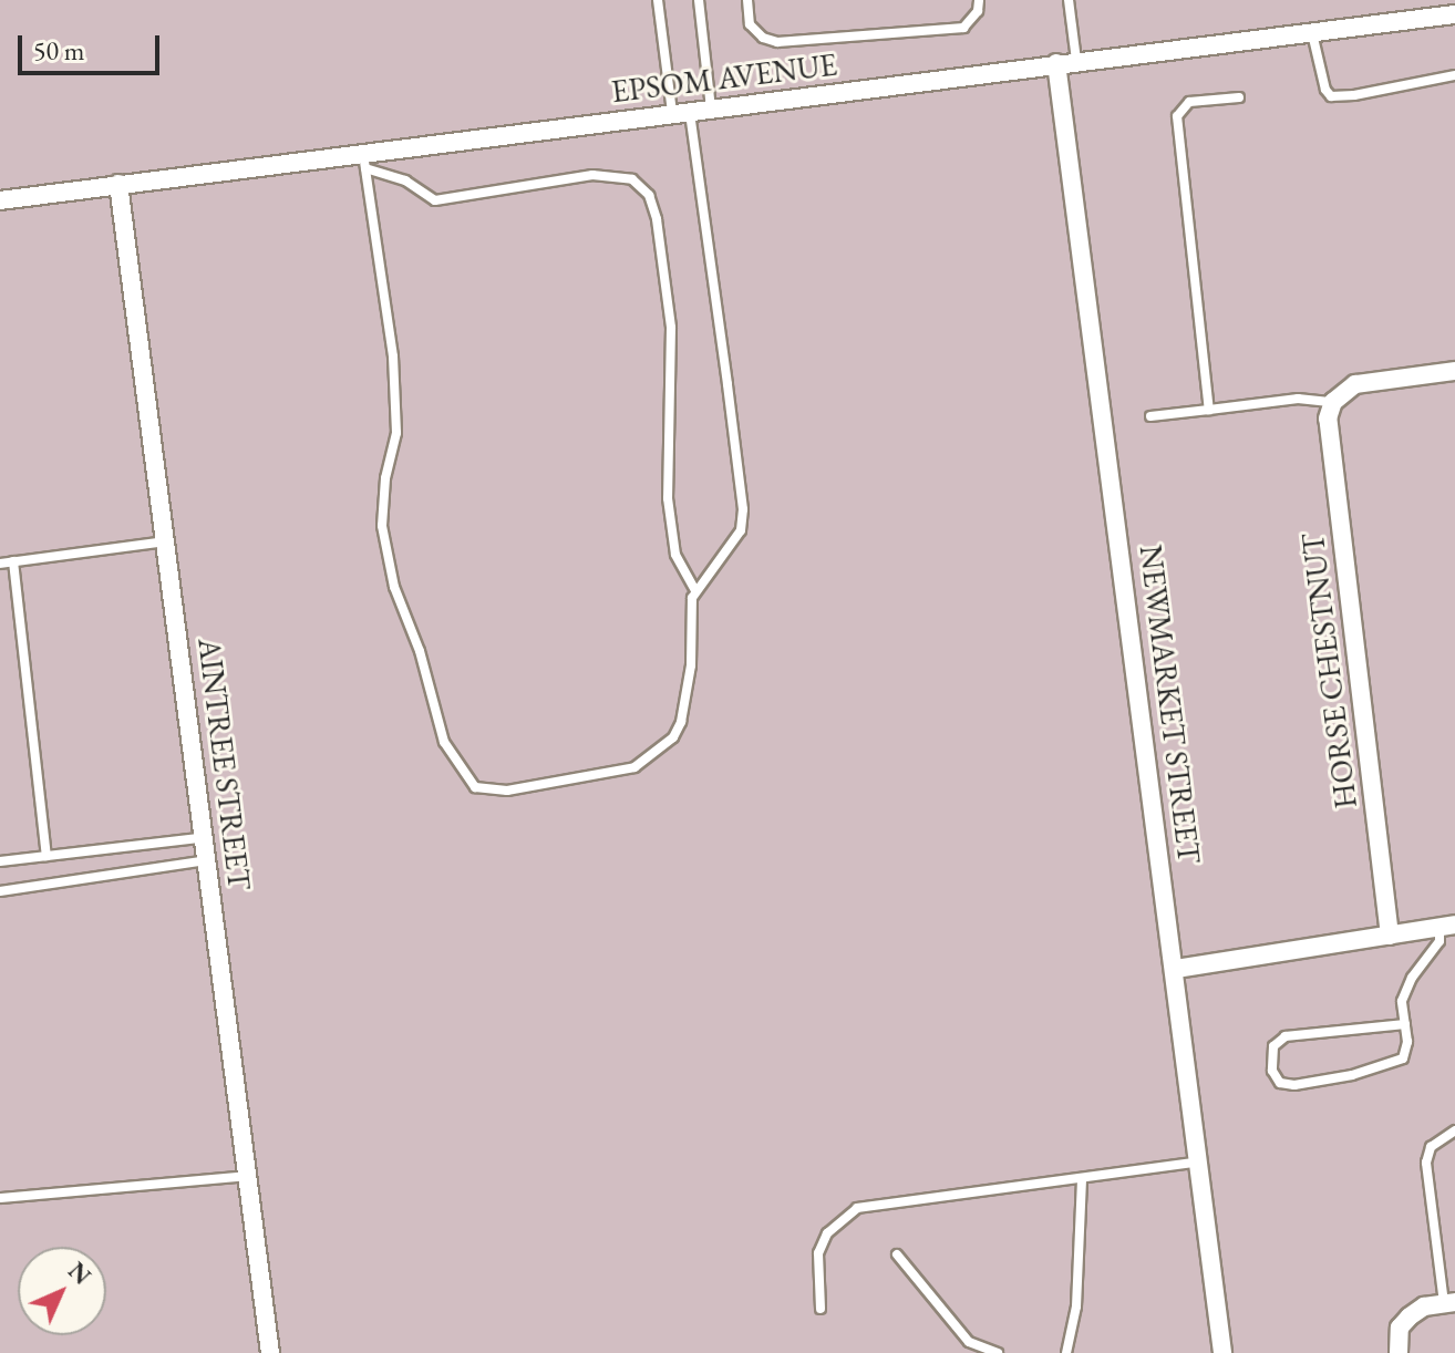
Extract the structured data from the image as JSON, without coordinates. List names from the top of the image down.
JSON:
{
  "streets": {
    "street": [
      "EPSOM AVENUE",
      "HORSE CHESTNUT",
      "NEWMARKET STREET",
      "AINTREE STREET"
    ]
  },
  "crossings": [
    ["EPSOM AVENUE", "NEWMARKET STREET"],
    ["EPSOM AVENUE", "AINTREE STREET"]
  ],
  "scale_bar": "50 m",
  "north": "top right"
}
